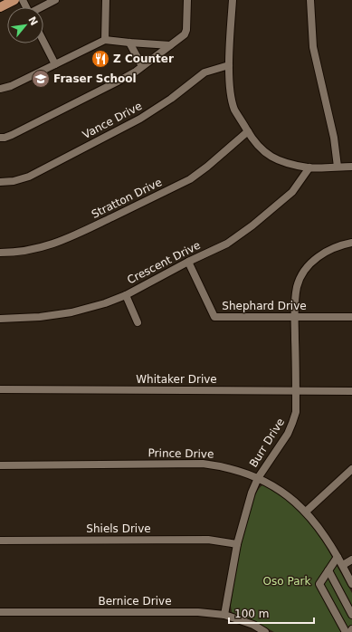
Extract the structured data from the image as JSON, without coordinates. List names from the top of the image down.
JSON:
{
  "streets": {
    "street": [
      "Vance Drive",
      "Stratton Drive",
      "Crescent Drive",
      "Shephard Drive",
      "Whitaker Drive",
      "Burr Drive",
      "Prince Drive",
      "Shiels Drive",
      "Bernice Drive"
    ]
  },
  "crossings": [
    ["Crescent Drive", "Shephard Drive"],
    ["Shephard Drive", "Burr Drive"],
    ["Whitaker Drive", "Burr Drive"],
    ["Burr Drive", "Prince Drive"],
    ["Burr Drive", "Shiels Drive"],
    ["Burr Drive", "Bernice Drive"]
  ],
  "parks": ["Oso Park"],
  "places": {
    "restaurant": ["Z Counter"],
    "school or university": ["Fraser School"]
  },
  "scale_bar": "100 m",
  "north": "top right"
}
